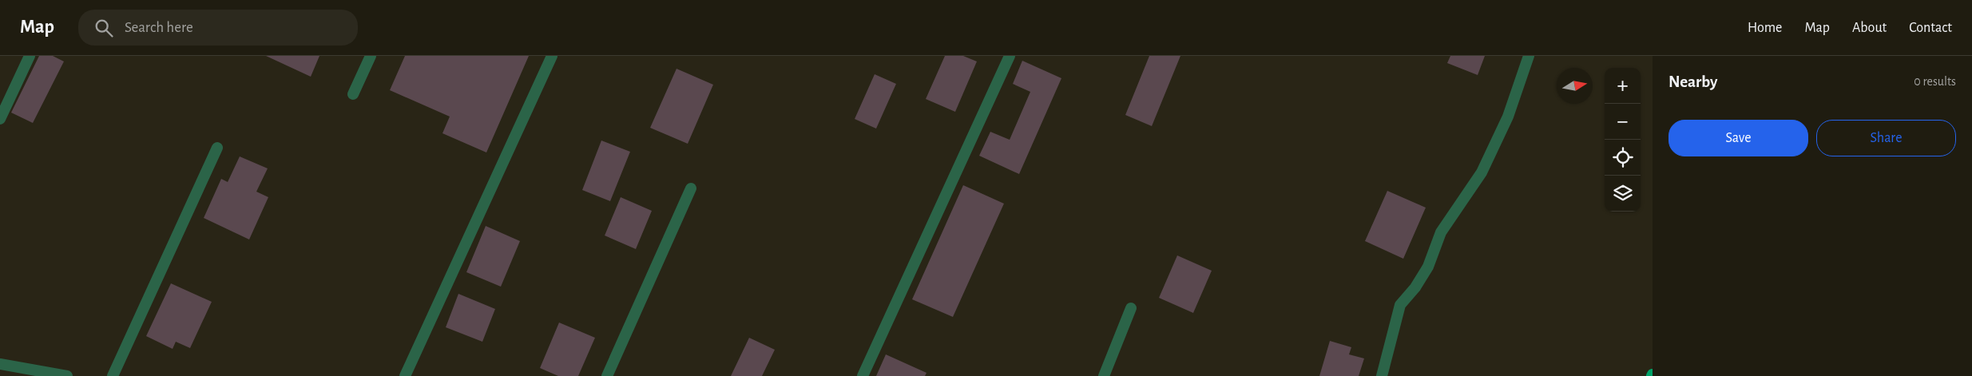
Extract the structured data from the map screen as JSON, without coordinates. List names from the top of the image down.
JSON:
{
  "north": "right",
  "page": {
    "header": "Map",
    "search": "Search here",
    "nav": [
      "Home",
      "Map",
      "About",
      "Contact"
    ],
    "heading": ["Nearby", "0 results"],
    "map_buttons": ["+", "−"],
    "buttons": ["Save", "Share"]
  }
}
